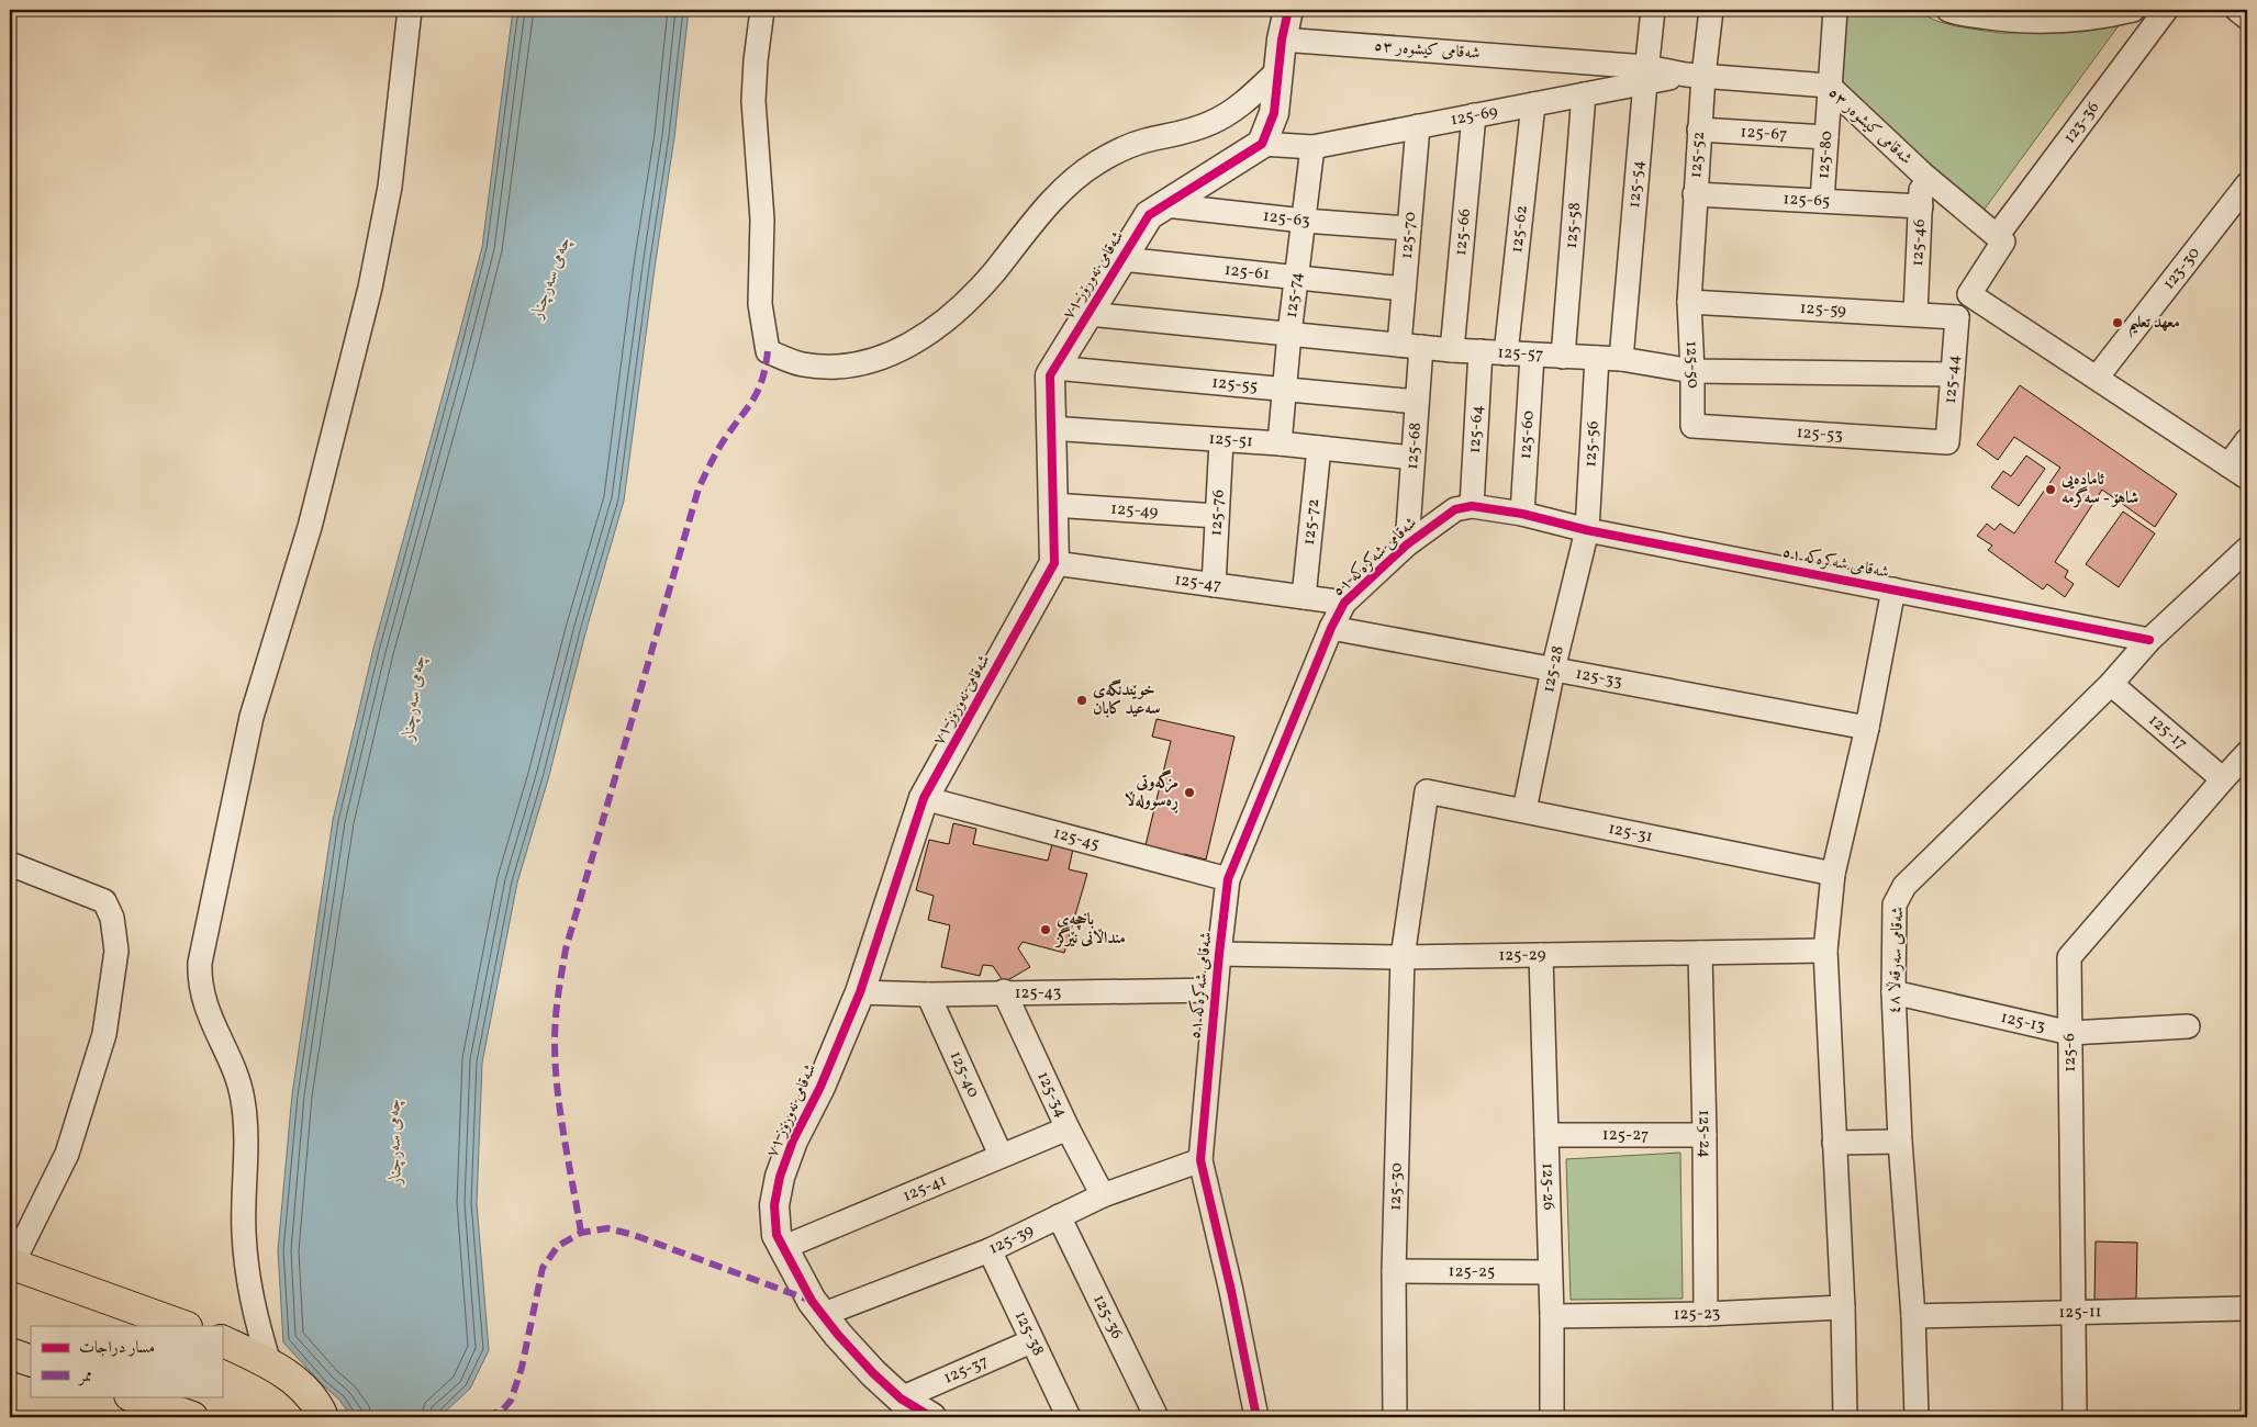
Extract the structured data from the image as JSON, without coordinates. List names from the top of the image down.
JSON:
{
  "streets": {
    "street": [
      "شەقامی کیشوەر ٥٣",
      "125-69",
      "123-36",
      "125-67",
      "125-52",
      "125-80",
      "125-54",
      "125-65",
      "125-63",
      "125-58",
      "125-62",
      "125-66",
      "125-70",
      "125-46",
      "123-30",
      "125-61",
      "شەقامی نەورۆز ٧١",
      "125-74",
      "125-59",
      "125-57",
      "125-50",
      "125-44",
      "125-55",
      "125-64",
      "125-60",
      "125-53",
      "125-51",
      "125-56",
      "125-68",
      "125-49",
      "125-76",
      "125-72",
      "شەقامی شەکرەکە ٥١",
      "125-47",
      "125-28",
      "125-33",
      "125-17",
      "125-31",
      "125-45",
      "125-29",
      "شەقامی سەرقەڵا ٤٨",
      "125-43",
      "125-13",
      "125-6",
      "125-40",
      "125-34",
      "125-24",
      "125-27",
      "125-26",
      "125-41",
      "125-30",
      "125-39",
      "125-25",
      "125-11",
      "125-23",
      "125-36",
      "125-38",
      "125-37"
    ]
  },
  "crossings": [
    ["شەقامی کیشوەر ٥٣", "125-69"],
    ["شەقامی کیشوەر ٥٣", "123-36"],
    ["شەقامی کیشوەر ٥٣", "125-52"],
    ["شەقامی کیشوەر ٥٣", "125-80"],
    ["شەقامی کیشوەر ٥٣", "125-54"],
    ["شەقامی کیشوەر ٥٣", "125-46"],
    ["125-69", "125-52"],
    ["125-69", "125-54"],
    ["125-69", "125-58"],
    ["125-69", "125-62"],
    ["125-69", "125-66"],
    ["125-69", "125-70"],
    ["125-69", "شەقامی نەورۆز ٧١"],
    ["125-69", "125-74"],
    ["125-67", "125-52"],
    ["125-67", "125-80"],
    ["125-52", "125-65"],
    ["125-52", "125-59"],
    ["125-52", "125-50"],
    ["125-80", "125-65"],
    ["125-54", "125-57"],
    ["125-65", "125-46"],
    ["125-63", "125-70"],
    ["125-63", "شەقامی نەورۆز ٧١"],
    ["125-63", "125-74"],
    ["125-58", "125-57"],
    ["125-62", "125-57"],
    ["125-66", "125-57"],
    ["125-70", "125-61"],
    ["125-70", "125-57"],
    ["125-70", "125-68"],
    ["125-46", "125-59"],
    ["125-61", "شەقامی نەورۆز ٧١"],
    ["125-61", "125-74"],
    ["شەقامی نەورۆز ٧١", "125-57"],
    ["شەقامی نەورۆز ٧١", "125-55"],
    ["شەقامی نەورۆز ٧١", "125-51"],
    ["شەقامی نەورۆز ٧١", "125-49"],
    ["شەقامی نەورۆز ٧١", "125-47"],
    ["شەقامی نەورۆز ٧١", "125-45"],
    ["شەقامی نەورۆز ٧١", "125-43"],
    ["شەقامی نەورۆز ٧١", "125-41"],
    ["شەقامی نەورۆز ٧١", "125-39"],
    ["شەقامی نەورۆز ٧١", "125-37"],
    ["125-74", "125-57"],
    ["125-74", "125-55"],
    ["125-74", "125-51"],
    ["125-59", "125-50"],
    ["125-59", "125-44"],
    ["125-57", "125-50"],
    ["125-57", "125-44"],
    ["125-57", "125-64"],
    ["125-57", "125-60"],
    ["125-57", "125-56"],
    ["125-57", "125-68"],
    ["125-50", "125-53"],
    ["125-44", "125-53"],
    ["125-55", "125-68"],
    ["125-64", "شەقامی شەکرەکە ٥١"],
    ["125-60", "شەقامی شەکرەکە ٥١"],
    ["125-51", "125-68"],
    ["125-51", "125-76"],
    ["125-51", "125-72"],
    ["125-56", "شەقامی شەکرەکە ٥١"],
    ["125-56", "125-28"],
    ["125-68", "شەقامی شەکرەکە ٥١"],
    ["125-49", "125-76"],
    ["125-76", "125-47"],
    ["125-72", "125-47"],
    ["شەقامی شەکرەکە ٥١", "125-47"],
    ["شەقامی شەکرەکە ٥١", "125-28"],
    ["شەقامی شەکرەکە ٥١", "125-33"],
    ["شەقامی شەکرەکە ٥١", "125-45"],
    ["شەقامی شەکرەکە ٥١", "125-29"],
    ["شەقامی شەکرەکە ٥١", "شەقامی سەرقەڵا ٤٨"],
    ["شەقامی شەکرەکە ٥١", "125-43"],
    ["شەقامی شەکرەکە ٥١", "125-39"],
    ["125-28", "125-33"],
    ["125-28", "125-31"],
    ["125-17", "شەقامی سەرقەڵا ٤٨"],
    ["125-17", "125-6"],
    ["125-31", "125-30"],
    ["125-29", "125-24"],
    ["125-29", "125-26"],
    ["125-29", "125-30"],
    ["شەقامی سەرقەڵا ٤٨", "125-13"],
    ["شەقامی سەرقەڵا ٤٨", "125-11"],
    ["125-43", "125-40"],
    ["125-43", "125-34"],
    ["125-13", "125-6"],
    ["125-6", "125-11"],
    ["125-40", "125-41"],
    ["125-34", "125-41"],
    ["125-34", "125-39"],
    ["125-24", "125-27"],
    ["125-24", "125-23"],
    ["125-27", "125-26"],
    ["125-26", "125-25"],
    ["125-26", "125-23"],
    ["125-30", "125-25"],
    ["125-39", "125-36"],
    ["125-39", "125-38"],
    ["125-38", "125-37"]
  ],
  "water": ["چەمی سەرچنار"],
  "places": [
    "معهد تعليم",
    "ئامادەیی شاهۆ - سەگرمە",
    "خوێندنگەی سەعید کابان",
    "مزگەوتی ڕەسوولەڵا",
    "باخچەی منداڵانی نێرگز"
  ],
  "legend": ["مسار دراجات", "ممر"]
}
